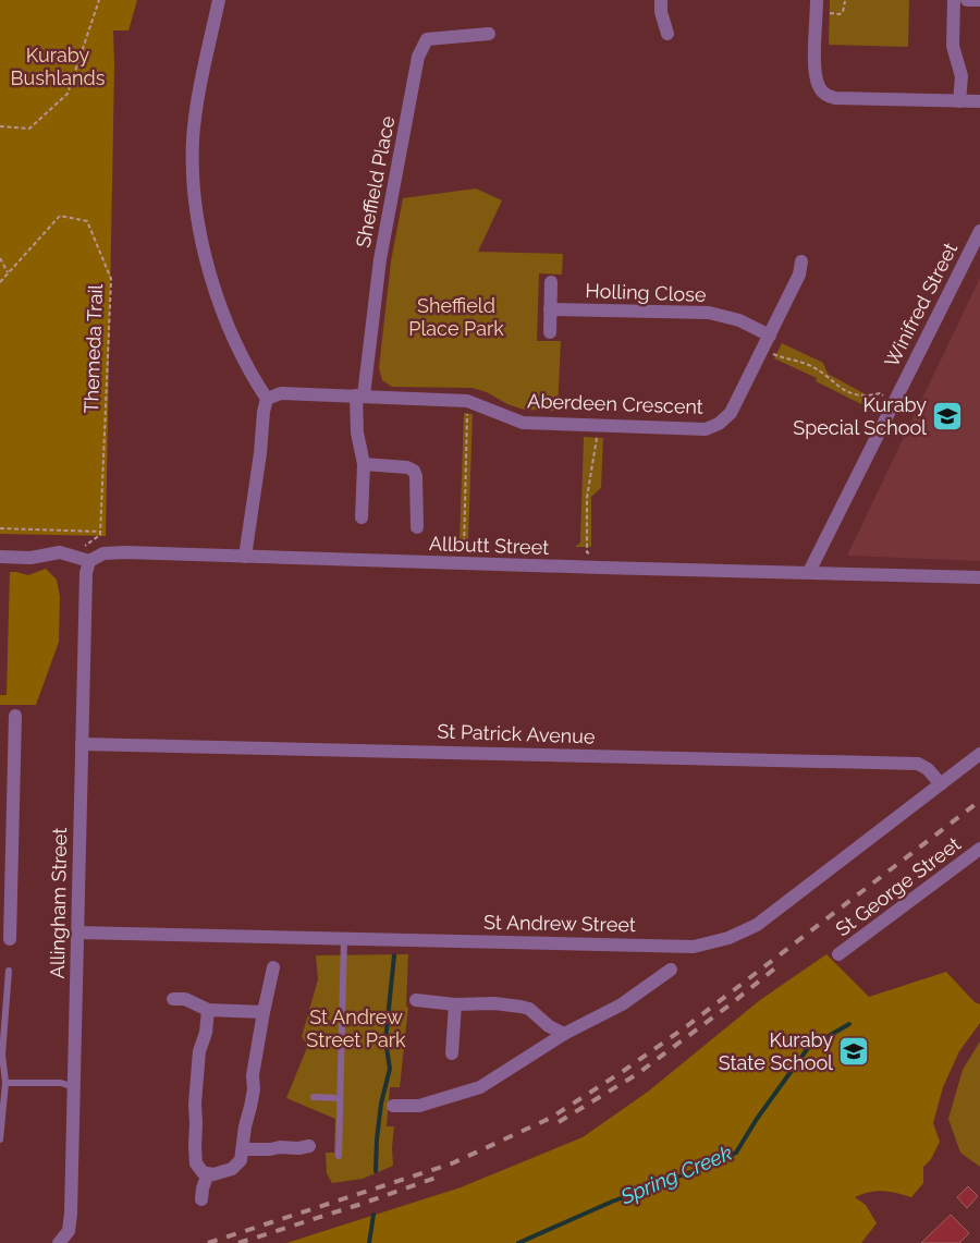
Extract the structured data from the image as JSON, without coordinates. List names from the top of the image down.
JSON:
{
  "streets": {
    "street": [
      "Sheffield Place",
      "Holling Close",
      "Winifred Street",
      "Aberdeen Crescent",
      "Allbutt Street",
      "St Patrick Avenue",
      "St George Street",
      "Allingham Street",
      "St Andrew Street"
    ],
    "path": ["Themeda Trail"]
  },
  "crossings": [
    ["Sheffield Place", "Aberdeen Crescent"],
    ["Holling Close", "Aberdeen Crescent"],
    ["Winifred Street", "Allbutt Street"],
    ["Allbutt Street", "Allingham Street"],
    ["St Patrick Avenue", "Allingham Street"],
    ["St Patrick Avenue", "St Andrew Street"],
    ["Allingham Street", "St Andrew Street"]
  ],
  "water": ["Spring Creek"],
  "parks": ["Kuraby Bushlands", "Sheffield Place Park", "St Andrew Street Park"],
  "places": {
    "school or university": ["Kuraby Special School", "Kuraby State School"]
  }
}
